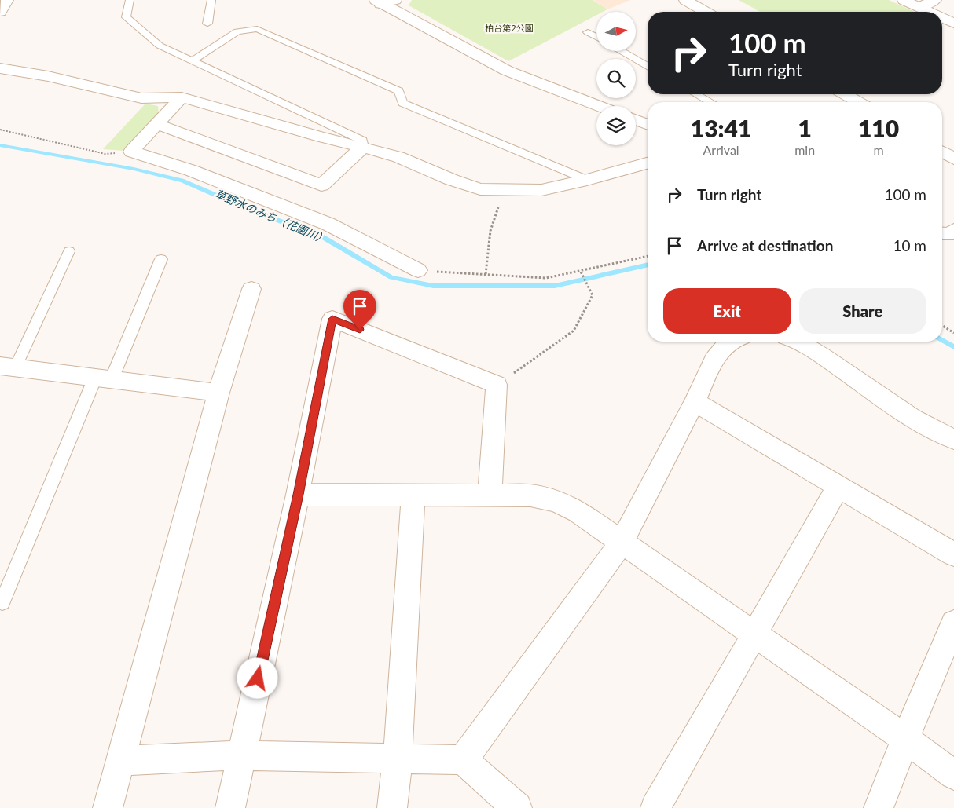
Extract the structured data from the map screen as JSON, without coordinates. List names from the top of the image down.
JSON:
{
  "water": ["草野水のみち（花園川）"],
  "parks": ["柏台第2公園"],
  "north": "right",
  "page": {
    "turn": ["100 m", "Turn right"],
    "eta": [
      "13:41",
      "Arrival",
      "1",
      "min",
      "110",
      "m"
    ],
    "list": [
      {
        "name": "Turn right",
        "value": "100 m"
      },
      {
        "name": "Arrive at destination",
        "value": "10 m"
      }
    ],
    "buttons": ["Exit", "Share"]
  }
}
